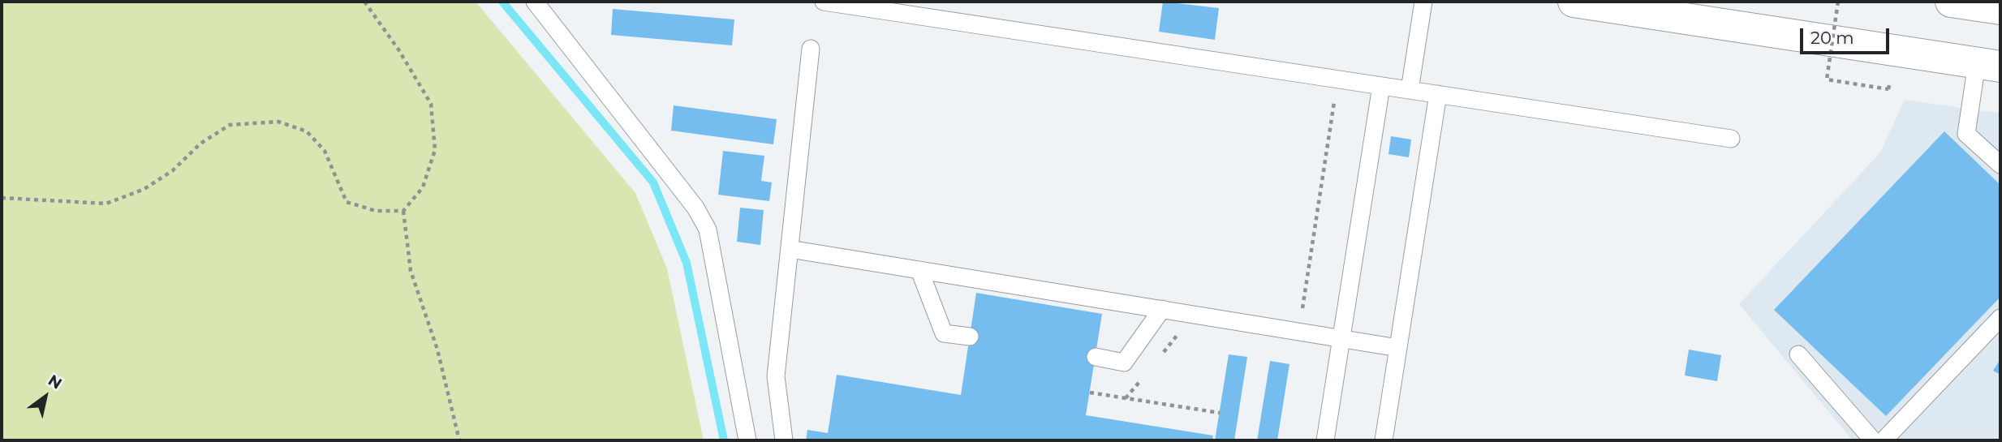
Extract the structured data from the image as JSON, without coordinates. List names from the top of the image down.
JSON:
{
  "scale_bar": "20 m",
  "north": "top right"
}
